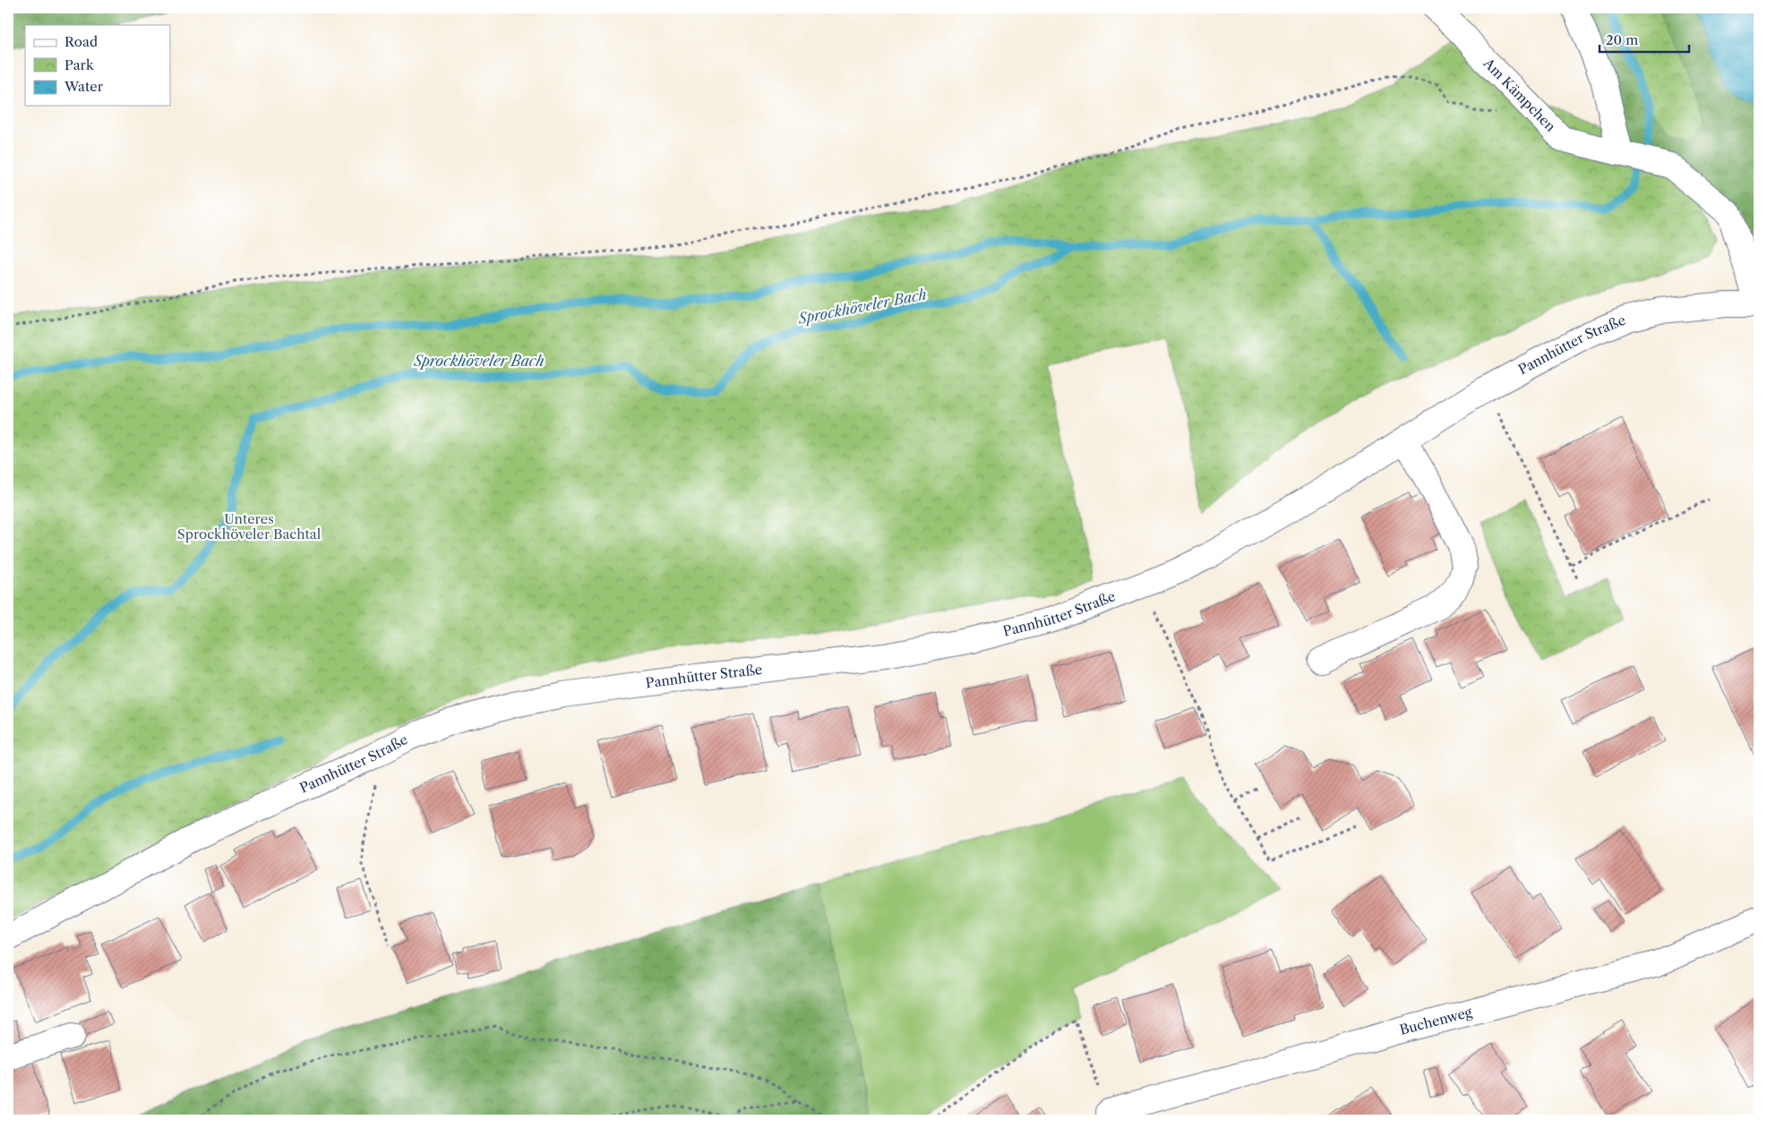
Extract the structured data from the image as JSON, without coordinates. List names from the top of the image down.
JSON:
{
  "streets": {
    "street": ["Am Kämpchen", "Pannhütter Straße", "Buchenweg"]
  },
  "crossings": [
    ["Am Kämpchen", "Pannhütter Straße"]
  ],
  "water": ["Sprockhöveler Bach"],
  "parks": ["Unteres Sprockhöveler Bachtal"],
  "legend": ["Road", "Park", "Water"],
  "scale_bar": "20 m"
}
